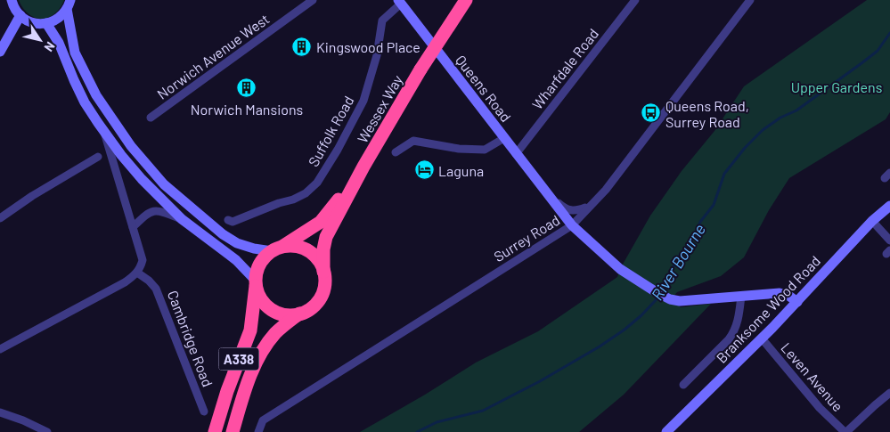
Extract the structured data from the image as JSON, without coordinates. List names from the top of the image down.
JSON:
{
  "streets": {
    "highway": ["Wessex Way", "A338"],
    "street": [
      "Norwich Avenue West",
      "Wharfdale Road",
      "Queens Road",
      "Suffolk Road",
      "Surrey Road",
      "Branksome Wood Road",
      "Cambridge Road",
      "Leven Avenue"
    ]
  },
  "crossings": [
    ["Wharfdale Road", "Queens Road"],
    ["Queens Road", "Suffolk Road"],
    ["Queens Road", "Surrey Road"],
    ["Queens Road", "Branksome Wood Road"],
    ["Wessex Way", "A338"],
    ["Branksome Wood Road", "Leven Avenue"]
  ],
  "water": ["River Bourne"],
  "parks": ["Upper Gardens"],
  "places": {
    "building": ["Kingswood Place", "Norwich Mansions"],
    "bus stop": ["Queens Road, Surrey Road"],
    "hotel": ["Laguna"]
  },
  "north": "bottom right"
}
